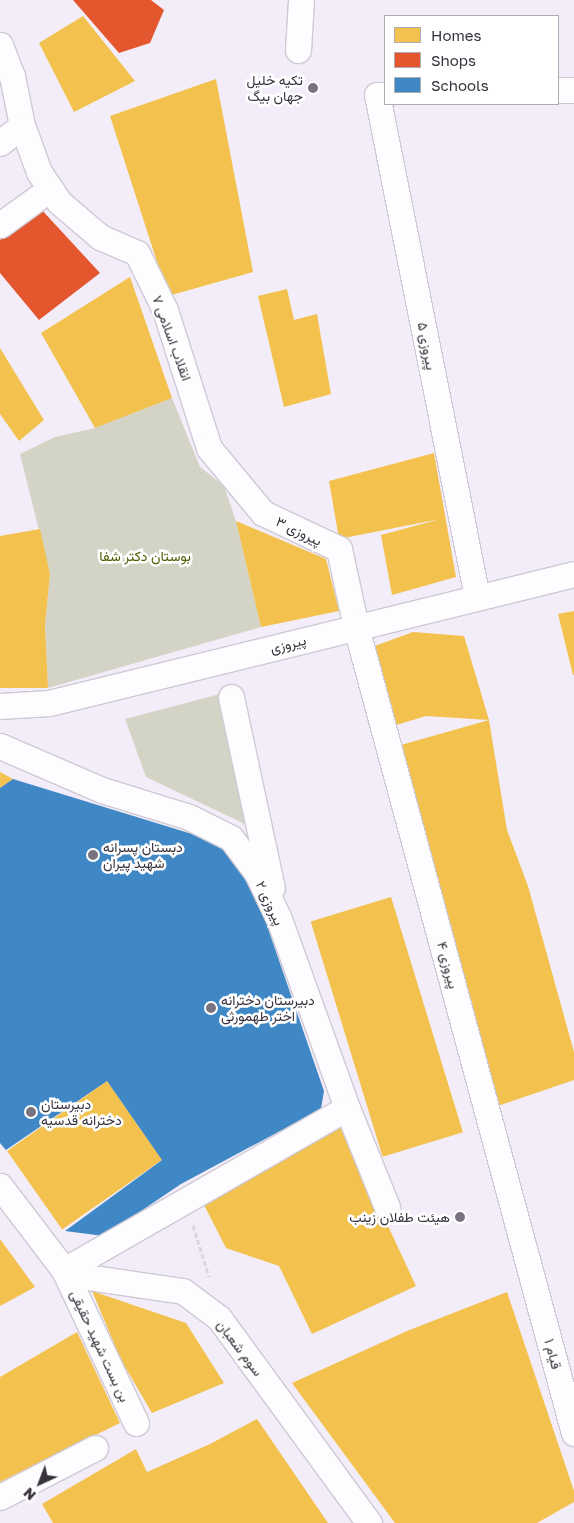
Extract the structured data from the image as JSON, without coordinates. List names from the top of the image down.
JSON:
{
  "streets": {
    "street": [
      "انقلاب اسلامی ۷",
      "پیروزی ۵",
      "پیروزی ۳",
      "پیروزی",
      "پیروزی ۲",
      "پیروزی ۴",
      "بن بست شهید حقیقی",
      "سوم شعبان",
      "قیام ۱"
    ]
  },
  "crossings": [
    ["انقلاب اسلامی ۷", "پیروزی ۳"],
    ["پیروزی ۵", "پیروزی"],
    ["پیروزی ۳", "پیروزی"],
    ["پیروزی ۳", "پیروزی ۴"],
    ["پیروزی", "پیروزی ۴"],
    ["پیروزی ۴", "قیام ۱"],
    ["بن بست شهید حقیقی", "سوم شعبان"]
  ],
  "parks": ["بوستان دکتر شفا"],
  "places": [
    "تکیه خلیل جهان بیگ",
    "دبستان پسرانه شهید پیران",
    "دبیرستان دخترانه اختر طهمورثی",
    "دبیرستان دخترانه قدسیه",
    "هیئت طفلان زینب"
  ],
  "legend": ["Homes", "Shops", "Schools"],
  "north": "bottom left"
}
